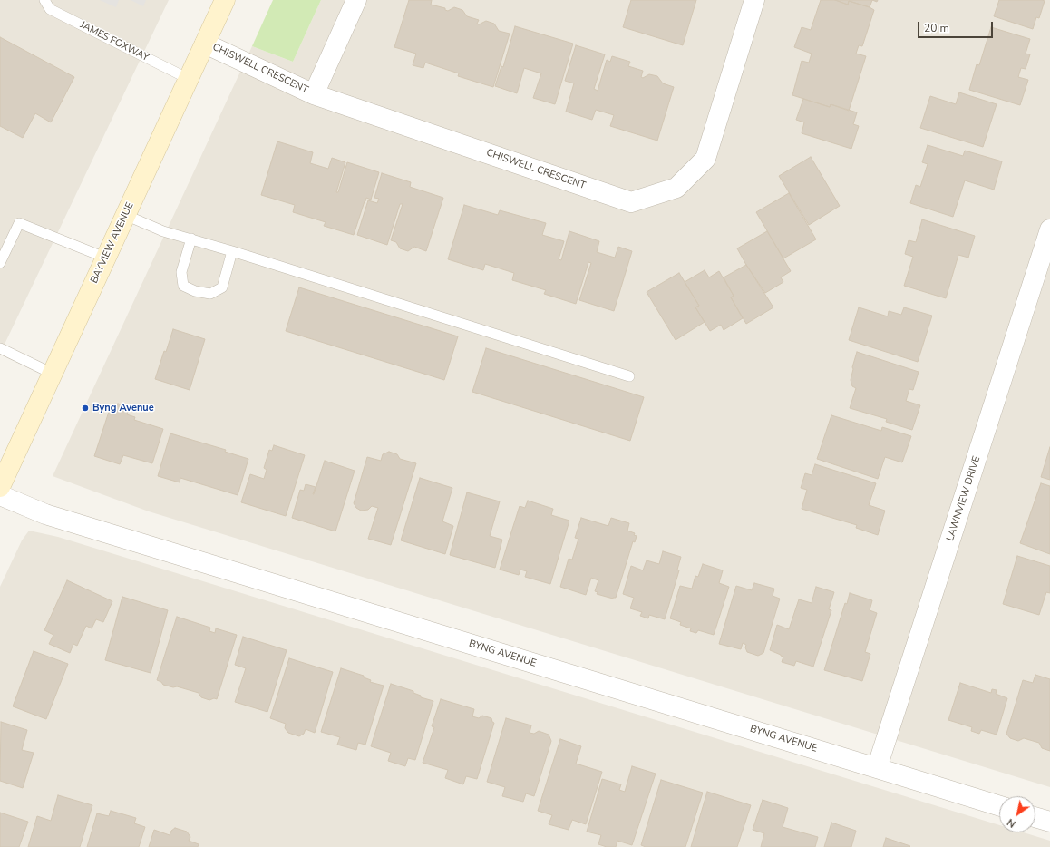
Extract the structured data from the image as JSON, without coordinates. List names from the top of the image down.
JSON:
{
  "streets": {
    "main road": ["BAYVIEW AVENUE"],
    "street": ["CHISWELL CRESCENT", "LAWNVIEW DRIVE", "BYNG AVENUE"],
    "lane": ["JAMES FOXWAY"]
  },
  "crossings": [
    ["JAMES FOXWAY", "BAYVIEW AVENUE"],
    ["CHISWELL CRESCENT", "BAYVIEW AVENUE"],
    ["LAWNVIEW DRIVE", "BYNG AVENUE"]
  ],
  "places": ["Byng Avenue"],
  "scale_bar": "20 m",
  "north": "bottom left"
}
